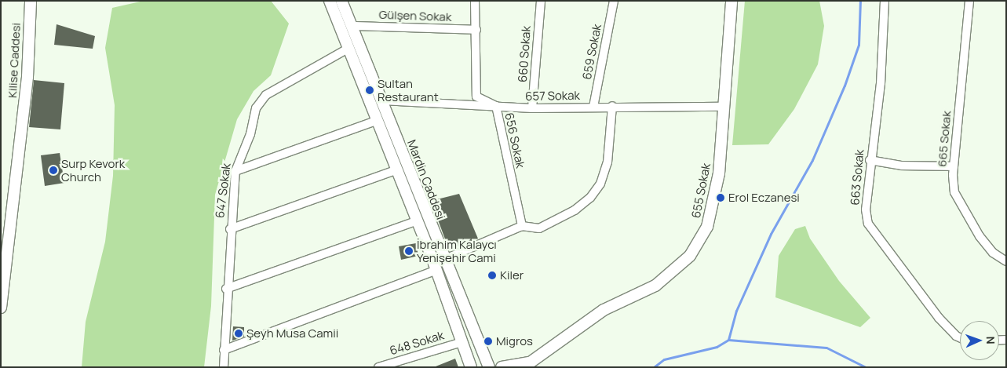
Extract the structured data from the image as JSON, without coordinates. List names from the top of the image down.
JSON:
{
  "streets": {
    "street": [
      "Gülşen Sokak",
      "659 Sokak",
      "660 Sokak",
      "Kilise Caddesi",
      "657 Sokak",
      "665 Sokak",
      "656 Sokak",
      "663 Sokak",
      "Mardin Caddesi",
      "647 Sokak",
      "655 Sokak",
      "648 Sokak"
    ]
  },
  "crossings": [
    ["Gülşen Sokak", "656 Sokak"],
    ["Gülşen Sokak", "Mardin Caddesi"],
    ["659 Sokak", "657 Sokak"],
    ["660 Sokak", "657 Sokak"],
    ["657 Sokak", "656 Sokak"],
    ["657 Sokak", "Mardin Caddesi"],
    ["657 Sokak", "655 Sokak"],
    ["Mardin Caddesi", "647 Sokak"],
    ["Mardin Caddesi", "648 Sokak"]
  ],
  "places": [
    "Sultan Restaurant",
    "Surp Kevork Church",
    "Erol Eczanesi",
    "İbrahim Kalaycı Yenişehir Cami",
    "Kiler",
    "Şeyh Musa Camii",
    "Migros"
  ],
  "north": "right"
}
